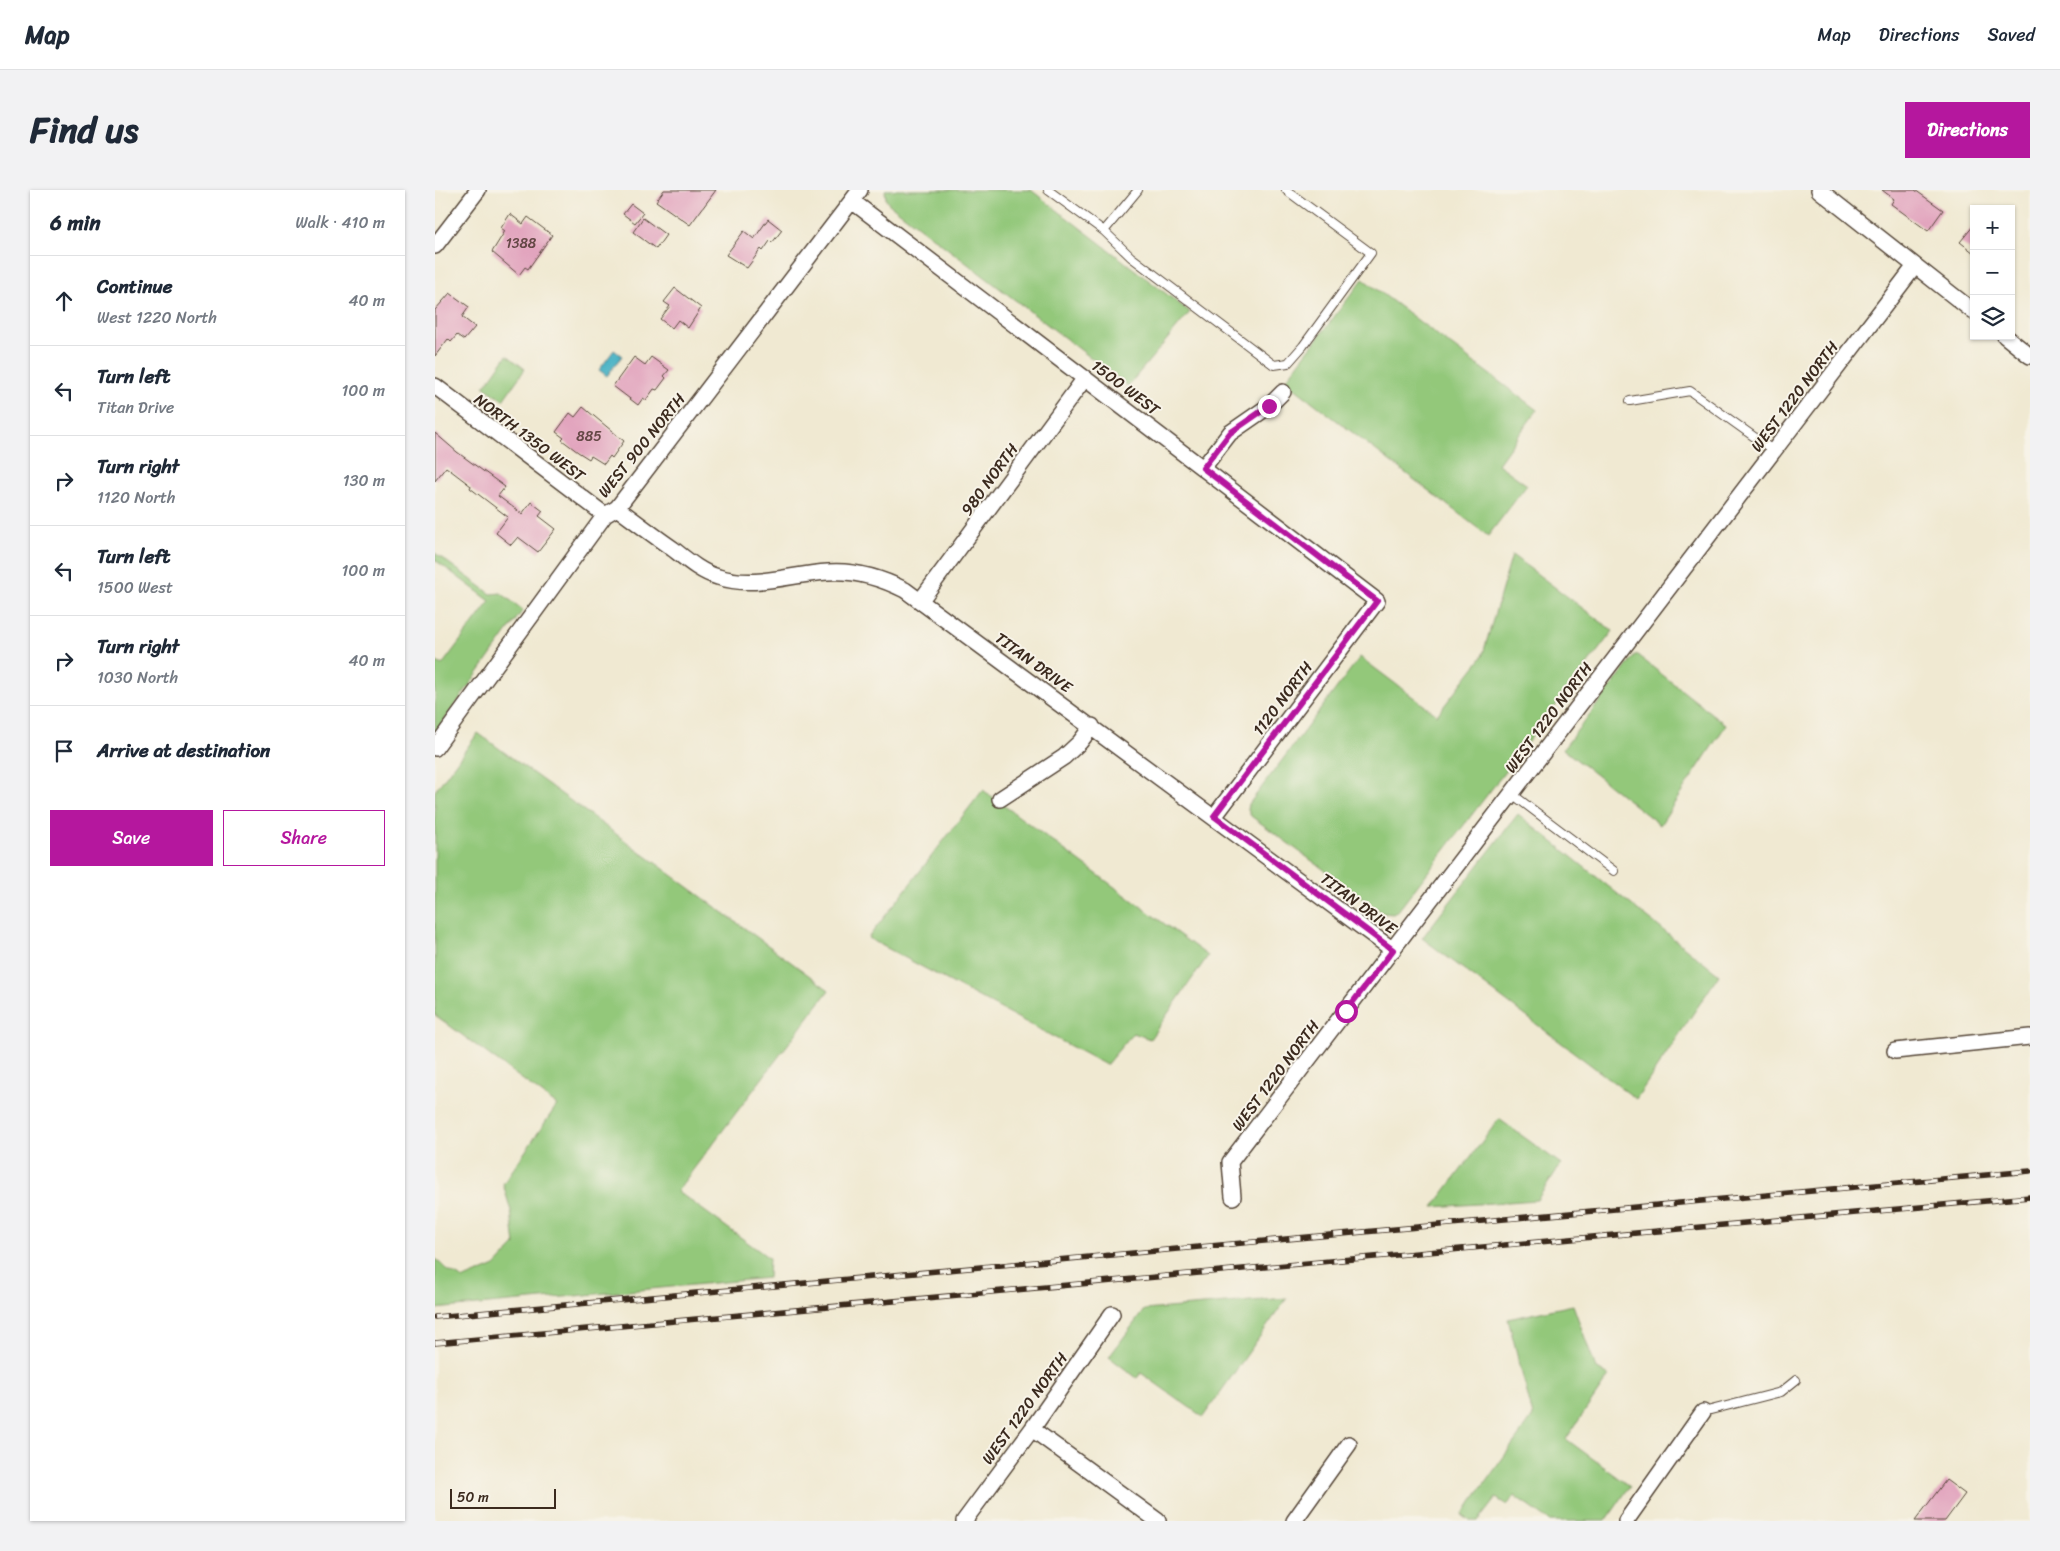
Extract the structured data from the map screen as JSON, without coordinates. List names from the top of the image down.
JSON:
{
  "streets": {
    "street": [
      "1500 WEST",
      "WEST 1220 NORTH",
      "NORTH 1350 WEST",
      "WEST 900 NORTH",
      "980 NORTH",
      "TITAN DRIVE",
      "1120 NORTH"
    ]
  },
  "crossings": [
    ["1500 WEST", "WEST 900 NORTH"],
    ["1500 WEST", "980 NORTH"],
    ["1500 WEST", "1120 NORTH"],
    ["WEST 1220 NORTH", "TITAN DRIVE"],
    ["NORTH 1350 WEST", "WEST 900 NORTH"],
    ["NORTH 1350 WEST", "TITAN DRIVE"],
    ["WEST 900 NORTH", "TITAN DRIVE"],
    ["980 NORTH", "TITAN DRIVE"],
    ["TITAN DRIVE", "1120 NORTH"]
  ],
  "house_numbers": ["1388", "885"],
  "scale_bar": "50 m",
  "page": {
    "header": "Map",
    "nav": ["Map", "Directions", "Saved"],
    "title": "Find us",
    "buttons": [
      "Directions",
      ["Save", "Share"]
    ],
    "heading": ["6 min", "Walk · 410 m"],
    "map_buttons": ["+", "−"],
    "list": [
      ["Continue", "West 1220 North", "40 m"],
      ["Turn left", "Titan Drive", "100 m"],
      ["Turn right", "1120 North", "130 m"],
      ["Turn left", "1500 West", "100 m"],
      ["Turn right", "1030 North", "40 m"],
      "Arrive at destination"
    ],
    "scale": "50 m"
  }
}
